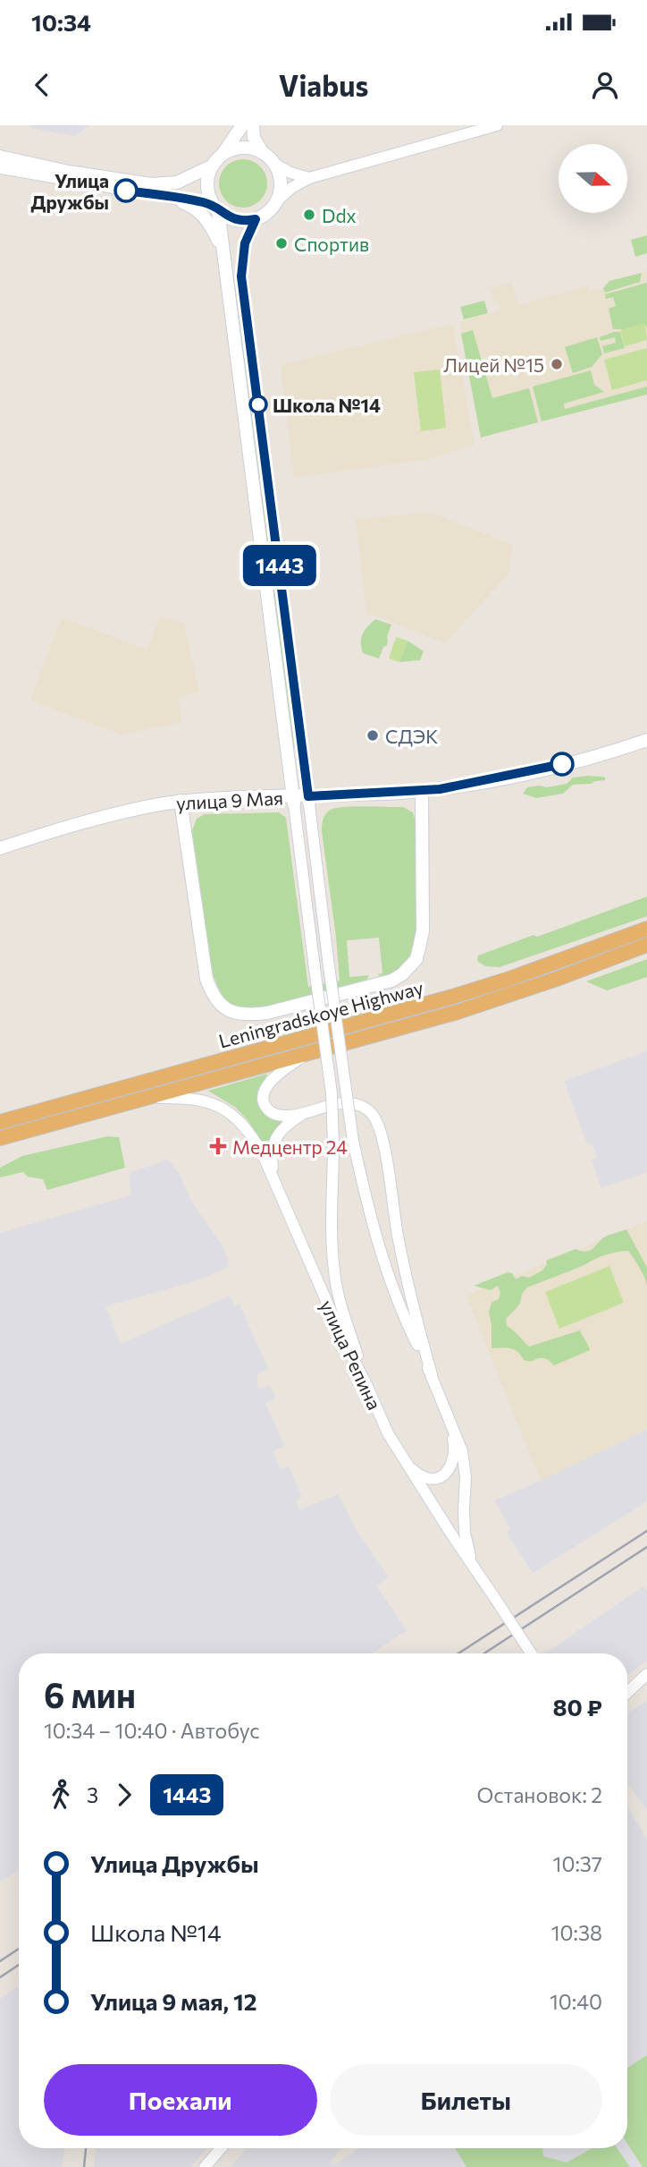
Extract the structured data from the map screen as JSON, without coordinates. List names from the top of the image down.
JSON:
{
  "streets": {
    "highway": ["Leningradskoye Highway"],
    "main road": ["улица 9 Мая"],
    "street": ["улица Репина"]
  },
  "crossings": [
    ["Leningradskoye Highway", "улица Репина"]
  ],
  "places": {
    "other": [
      "Улица Дружбы",
      "Ddx",
      "Спортив",
      "Лицей №15",
      "Школа №14",
      "СДЭК"
    ],
    "health": ["Медцентр 24"]
  },
  "lines": ["bus line 1443"],
  "north": "right",
  "page": {
    "status": "10:34",
    "header": "Viabus",
    "on_map": "1443",
    "heading": ["6 мин", "10:34 – 10:40 · Автобус", "80 ₽"],
    "legs": ["3", "1443", "Остановок: 2"],
    "list": [
      {
        "name": "Улица Дружбы",
        "value": "10:37"
      },
      {
        "name": "Школа №14",
        "value": "10:38"
      },
      {
        "name": "Улица 9 мая, 12",
        "value": "10:40"
      }
    ],
    "buttons": ["Поехали", "Билеты"]
  }
}
